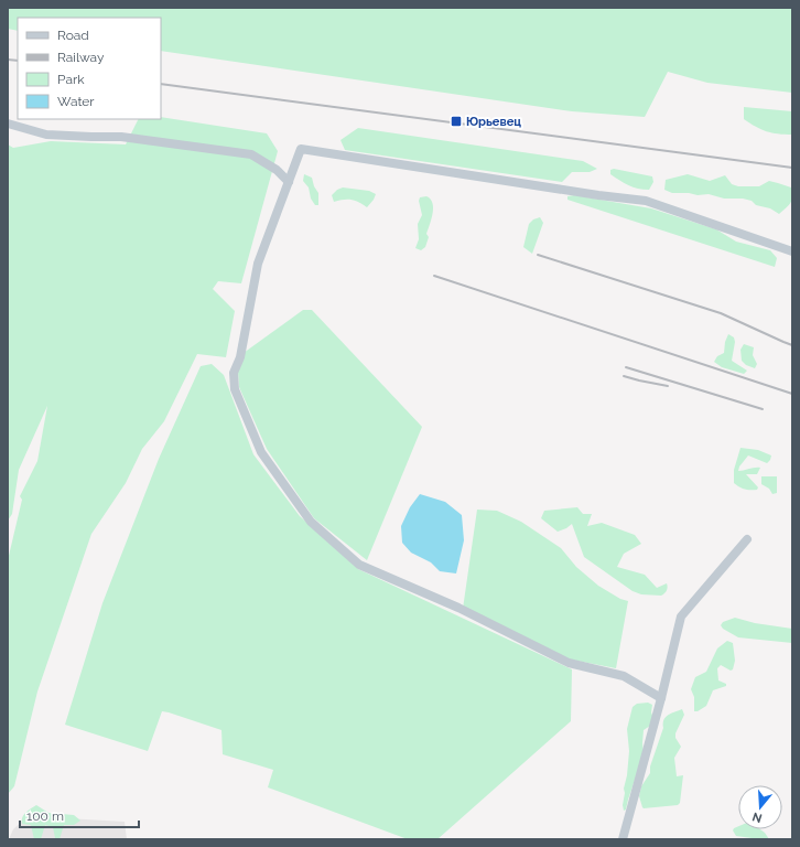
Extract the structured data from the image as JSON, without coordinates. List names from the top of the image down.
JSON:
{
  "places": {
    "transit": ["Юрьевец"]
  },
  "legend": [
    "Road",
    "Railway",
    "Park",
    "Water"
  ],
  "scale_bar": "100 m",
  "north": "bottom"
}
